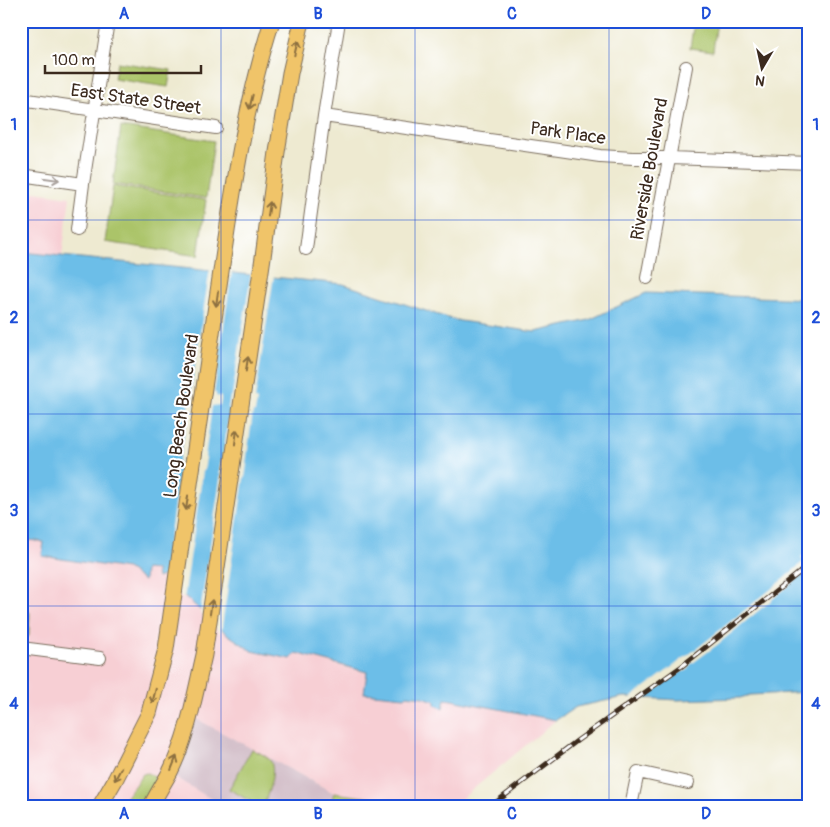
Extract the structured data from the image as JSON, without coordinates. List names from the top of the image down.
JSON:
{
  "streets": {
    "main road": ["Long Beach Boulevard"],
    "street": ["East State Street", "Park Place", "Riverside Boulevard"]
  },
  "crossings": [
    ["Park Place", "Riverside Boulevard"]
  ],
  "scale_bar": "100 m",
  "north": "bottom",
  "grid": {
    "columns": [
      "A",
      "B",
      "C",
      "D"
    ],
    "rows": [
      "1",
      "2",
      "3",
      "4"
    ]
  }
}
